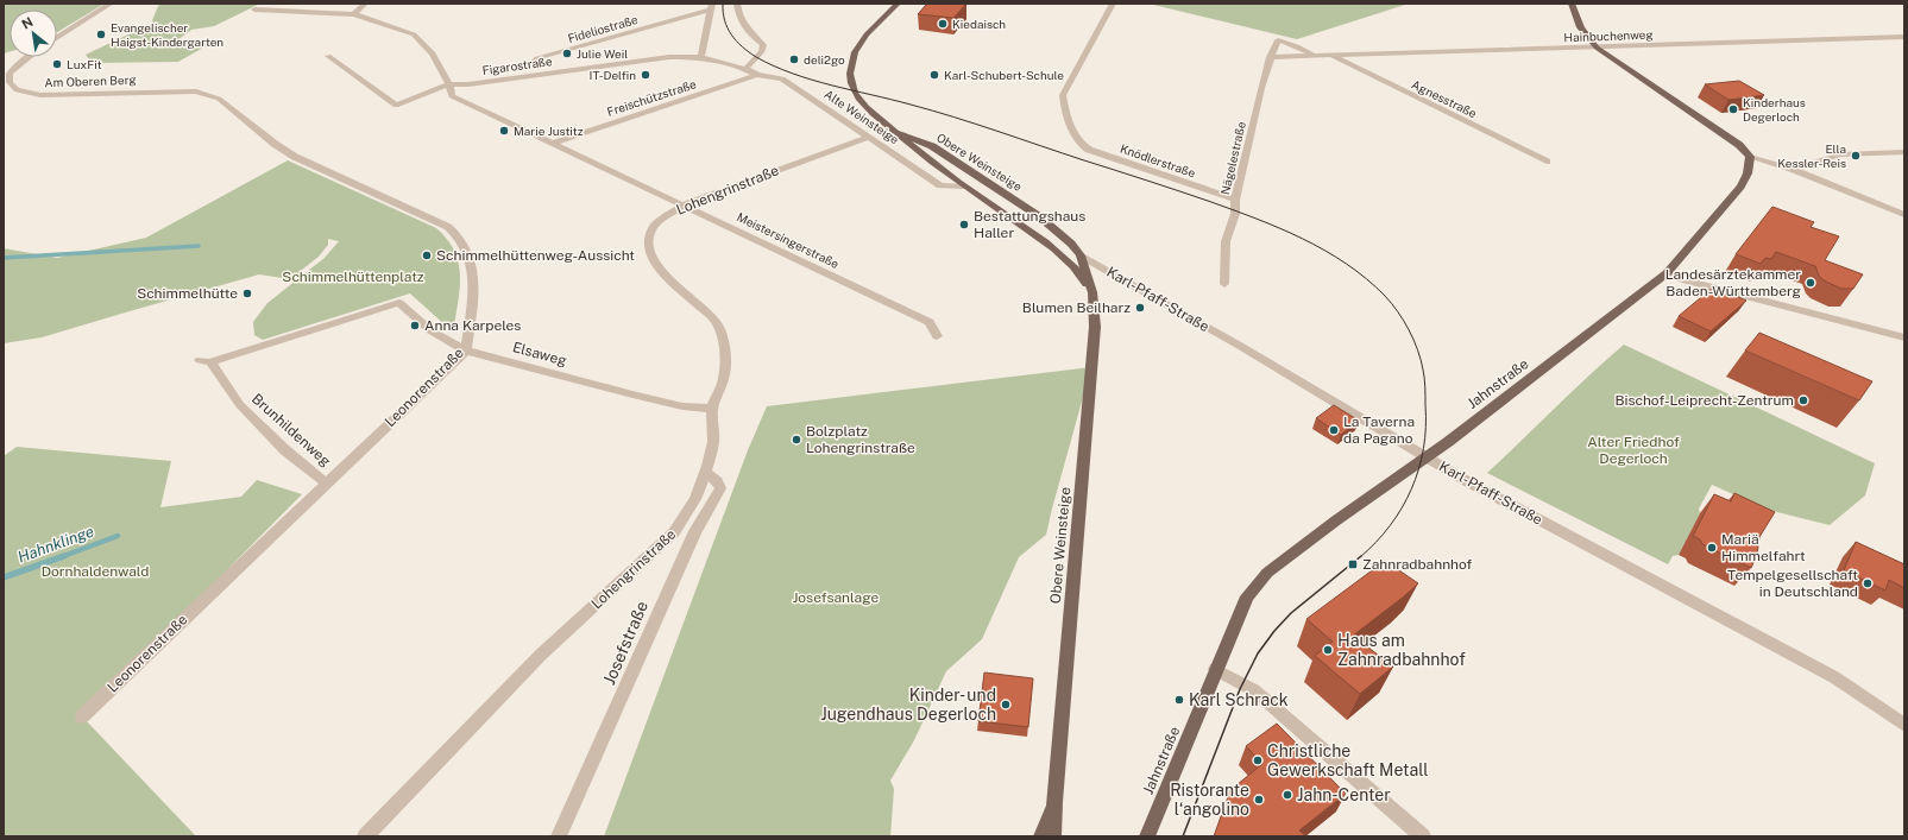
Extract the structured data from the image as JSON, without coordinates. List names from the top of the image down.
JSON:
{
  "streets": {
    "main road": ["Obere Weinsteige", "Jahnstraße"],
    "street": [
      "Fideliostraße",
      "Hainbuchenweg",
      "Figarostraße",
      "Am Oberen Berg",
      "Freischützstraße",
      "Agnesstraße",
      "Alte Weinsteige",
      "Nägelestraße",
      "Knödlerstraße",
      "Lohengrinstraße",
      "Meistersingerstraße",
      "Karl-Pfaff-Straße",
      "Elsaweg",
      "Leonorenstraße",
      "Brunhildenweg",
      "Josefstraße"
    ]
  },
  "crossings": [
    ["Hainbuchenweg", "Agnesstraße"],
    ["Hainbuchenweg", "Nägelestraße"],
    ["Figarostraße", "Alte Weinsteige"],
    ["Figarostraße", "Meistersingerstraße"],
    ["Am Oberen Berg", "Leonorenstraße"],
    ["Freischützstraße", "Alte Weinsteige"],
    ["Freischützstraße", "Meistersingerstraße"],
    ["Alte Weinsteige", "Obere Weinsteige"],
    ["Alte Weinsteige", "Lohengrinstraße"],
    ["Nägelestraße", "Knödlerstraße"],
    ["Obere Weinsteige", "Karl-Pfaff-Straße"],
    ["Lohengrinstraße", "Meistersingerstraße"],
    ["Lohengrinstraße", "Elsaweg"],
    ["Lohengrinstraße", "Josefstraße"],
    ["Karl-Pfaff-Straße", "Jahnstraße"],
    ["Elsaweg", "Leonorenstraße"],
    ["Elsaweg", "Brunhildenweg"],
    ["Leonorenstraße", "Brunhildenweg"]
  ],
  "water": ["Hahnklinge"],
  "parks": [
    "Schimmelhüttenplatz",
    "Alter Friedhof Degerloch",
    "Dornhaldenwald",
    "Josefsanlage"
  ],
  "places": {
    "other": [
      "Kiedaisch",
      "Evangelischer Haigst-Kindergarten",
      "Julie Weil",
      "deli2go",
      "LuxFit",
      "IT-Delfin",
      "Karl-Schubert-Schule",
      "Kinderhaus Degerloch",
      "Marie Justitz",
      "Ella Kessler-Reis",
      "Bestattungshaus Haller",
      "Schimmelhüttenweg-Aussicht",
      "Landesärztekammer Baden-Württemberg",
      "Schimmelhütte",
      "Blumen Beilharz",
      "Anna Karpeles",
      "Bischof-Leiprecht-Zentrum",
      "La Taverna da Pagano",
      "Bolzplatz Lohengrinstraße",
      "Mariä Himmelfahrt",
      "Tempelgesellschaft in Deutschland",
      "Haus am Zahnradbahnhof",
      "Karl Schrack",
      "Kinder- und Jugendhaus Degerloch",
      "Christliche Gewerkschaft Metall",
      "Jahn-Center",
      "Ristorante l‘angolino"
    ],
    "transit": ["Zahnradbahnhof"]
  },
  "north": "top left"
}
